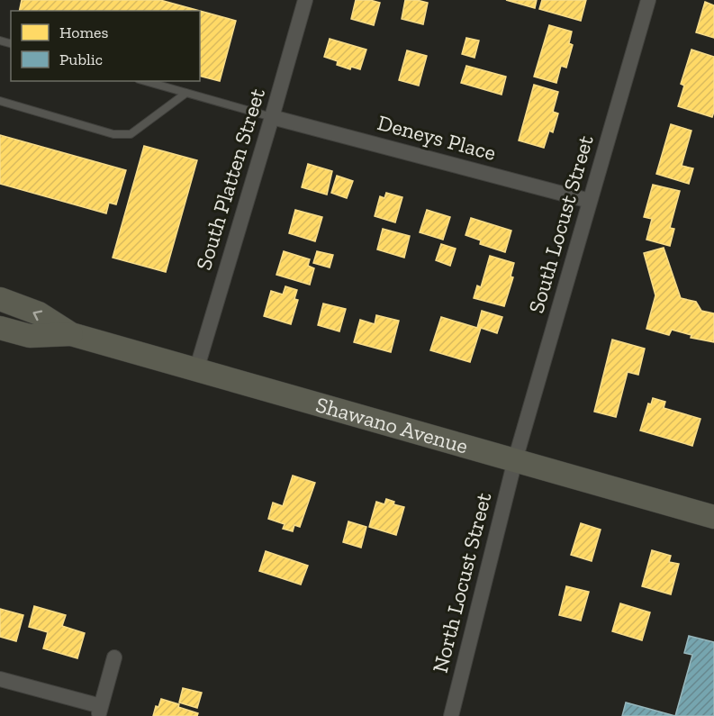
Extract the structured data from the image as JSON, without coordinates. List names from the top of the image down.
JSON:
{
  "streets": {
    "main road": ["Shawano Avenue"],
    "street": [
      "Deneys Place",
      "South Platten Street",
      "South Locust Street",
      "North Locust Street"
    ]
  },
  "crossings": [
    ["Deneys Place", "South Platten Street"],
    ["Deneys Place", "South Locust Street"],
    ["South Platten Street", "Shawano Avenue"],
    ["South Locust Street", "Shawano Avenue"],
    ["South Locust Street", "North Locust Street"],
    ["Shawano Avenue", "North Locust Street"]
  ],
  "legend": ["Homes", "Public"]
}
